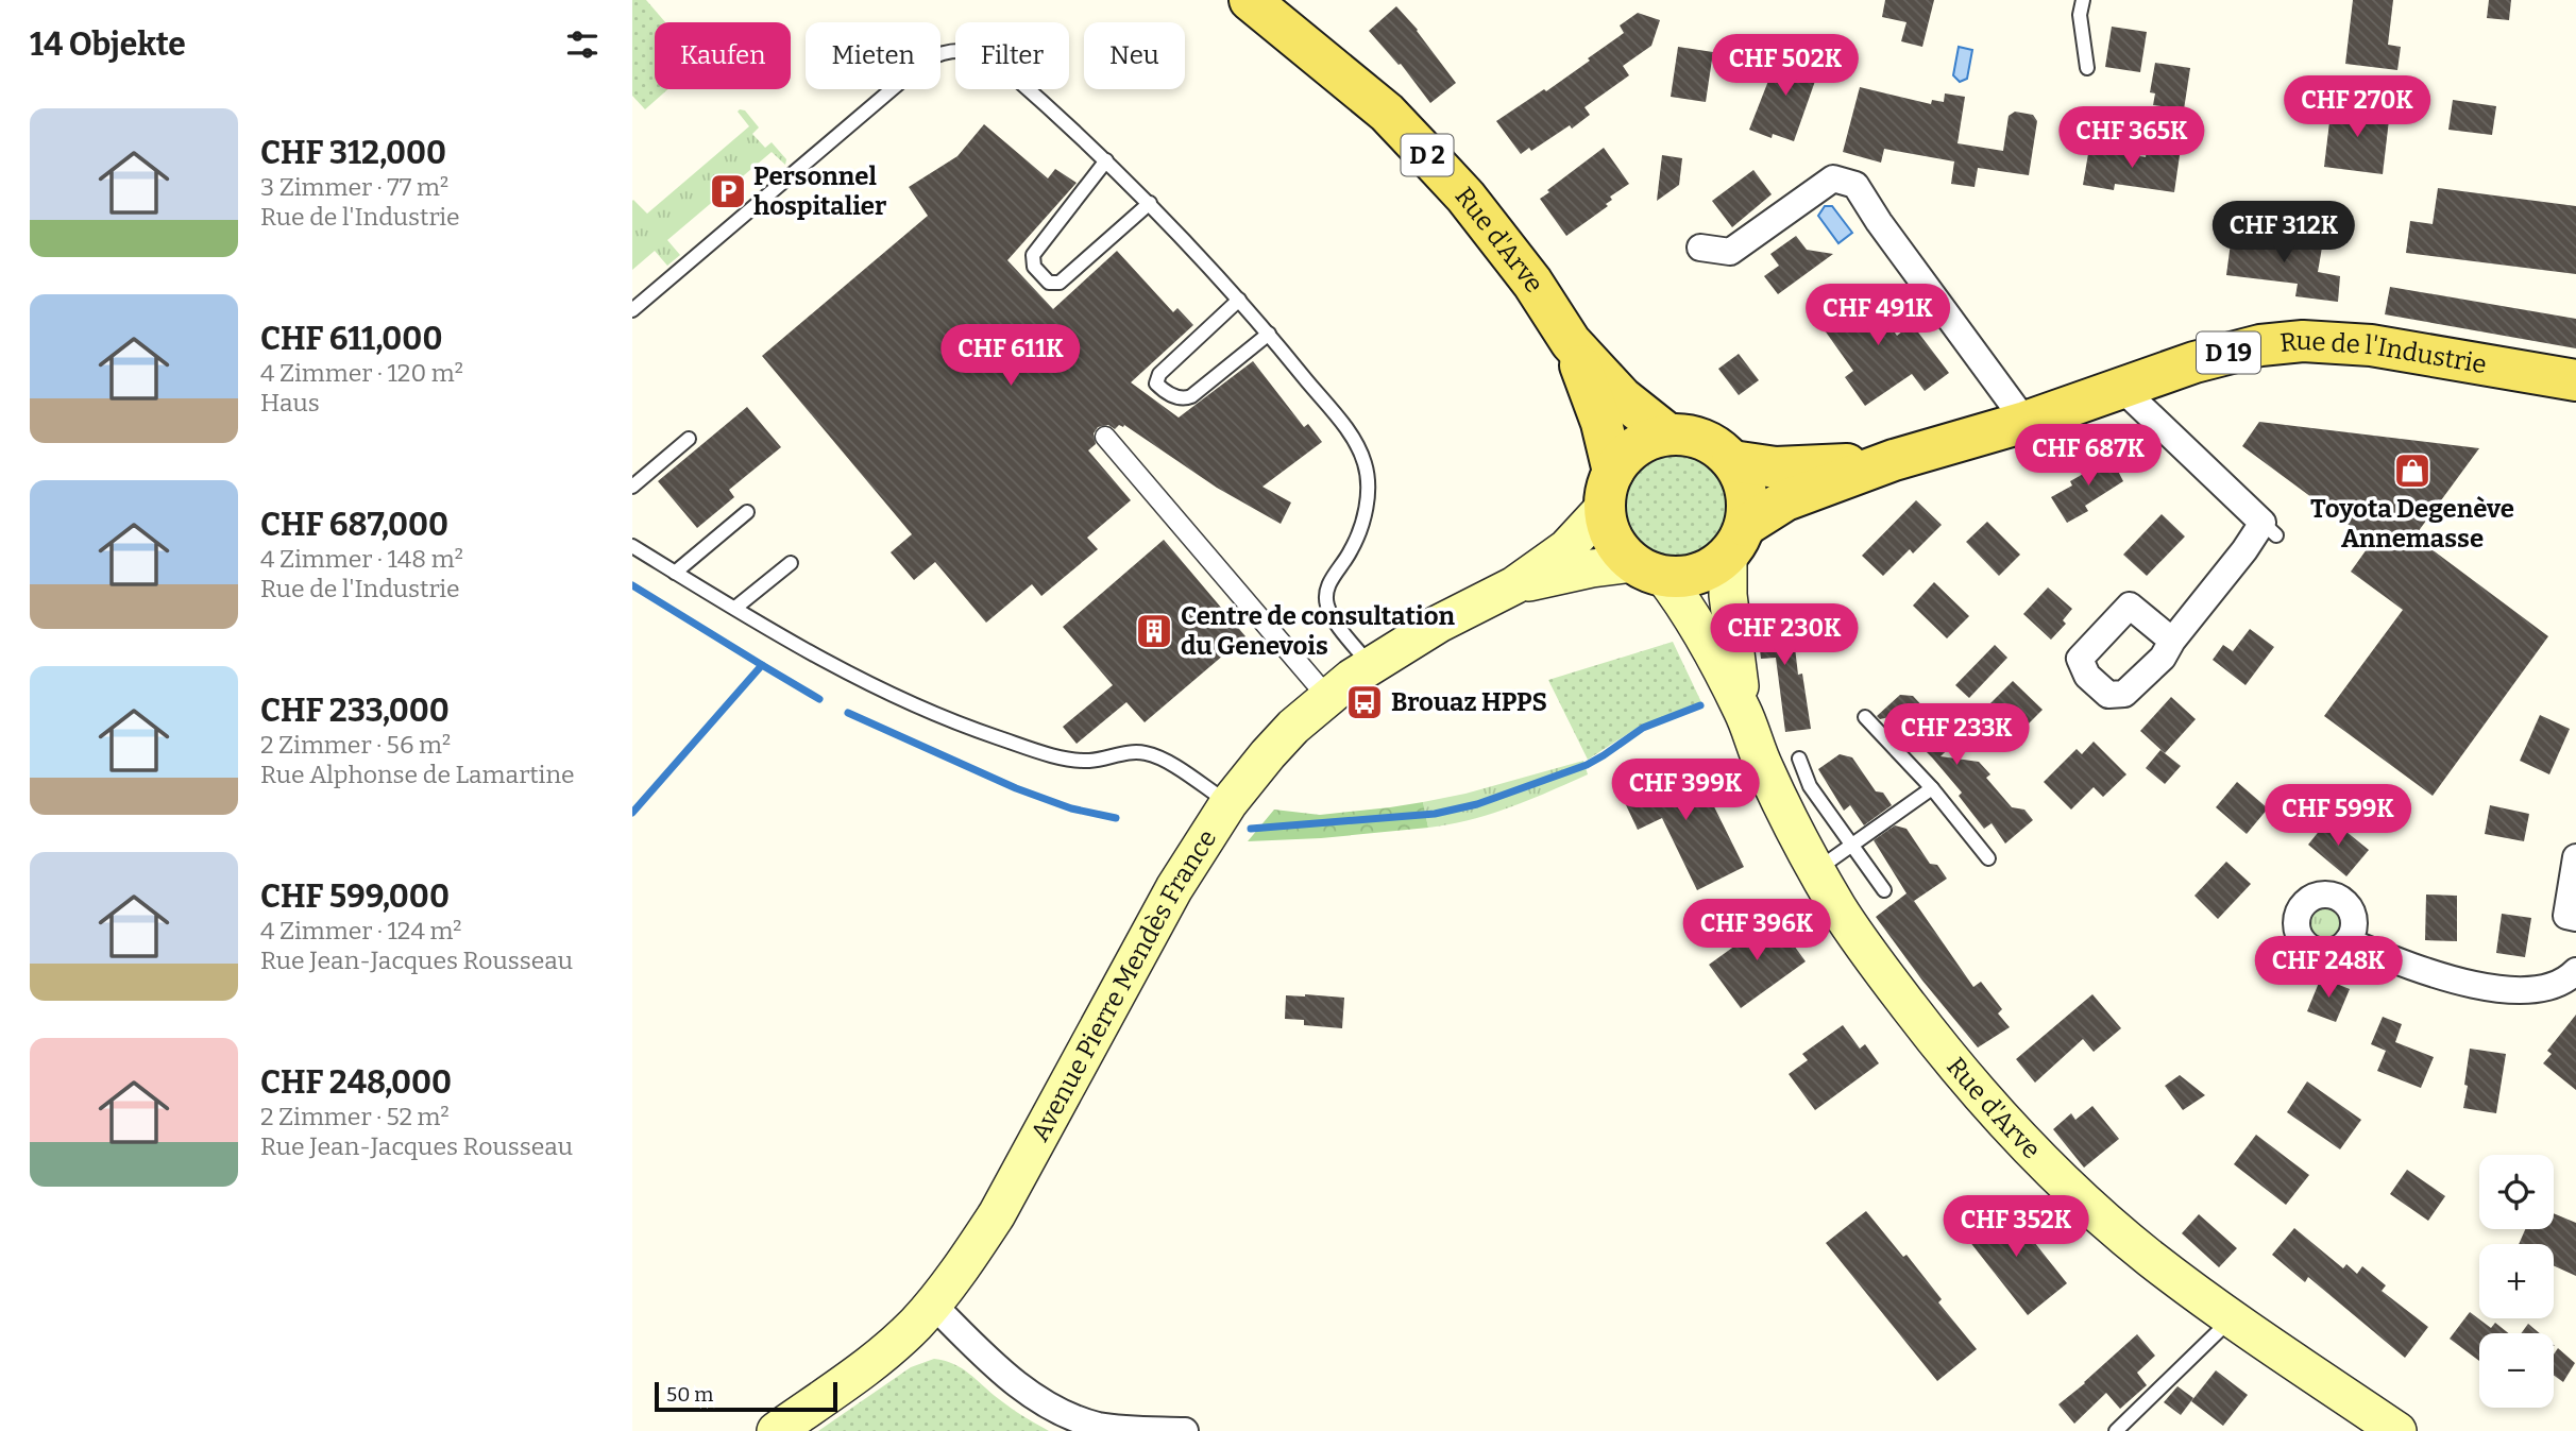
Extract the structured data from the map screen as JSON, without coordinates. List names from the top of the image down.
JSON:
{
  "streets": {
    "main road": [
      "D 2",
      "Rue d'Arve",
      "D 19",
      "Rue de l'Industrie",
      "Avenue Pierre Mendès France"
    ]
  },
  "crossings": [
    ["Rue d'Arve", "Rue de l'Industrie"],
    ["Rue d'Arve", "Avenue Pierre Mendès France"],
    ["Rue de l'Industrie", "Avenue Pierre Mendès France"]
  ],
  "places": {
    "parking": ["Personnel hospitalier"],
    "shop": ["Toyota Degenève Annemasse"],
    "building": ["Centre de consultation du Genevois"],
    "bus stop": ["Brouaz HPPS"]
  },
  "scale_bar": "50 m",
  "page": {
    "heading": "14 Objekte",
    "chip": [
      "Kaufen",
      "Mieten",
      "Filter",
      "Neu"
    ],
    "price": [
      "CHF 502K",
      "CHF 270K",
      "CHF 365K",
      "CHF 312K",
      "CHF 491K",
      "CHF 611K",
      "CHF 687K",
      "CHF 230K",
      "CHF 233K",
      "CHF 399K",
      "CHF 599K",
      "CHF 396K",
      "CHF 248K",
      "CHF 352K"
    ],
    "list": [
      {
        "name": "CHF 312,000",
        "note": "3 Zimmer · 77 m² · Rue de l'Industrie"
      },
      {
        "name": "CHF 611,000",
        "note": "4 Zimmer · 120 m² · Haus"
      },
      {
        "name": "CHF 687,000",
        "note": "4 Zimmer · 148 m² · Rue de l'Industrie"
      },
      {
        "name": "CHF 233,000",
        "note": "2 Zimmer · 56 m² · Rue Alphonse de Lamartine"
      },
      {
        "name": "CHF 599,000",
        "note": "4 Zimmer · 124 m² · Rue Jean-Jacques Rousseau"
      },
      {
        "name": "CHF 248,000",
        "note": "2 Zimmer · 52 m² · Rue Jean-Jacques Rousseau"
      }
    ],
    "map_buttons": ["+", "−"],
    "scale": "50 m"
  }
}
